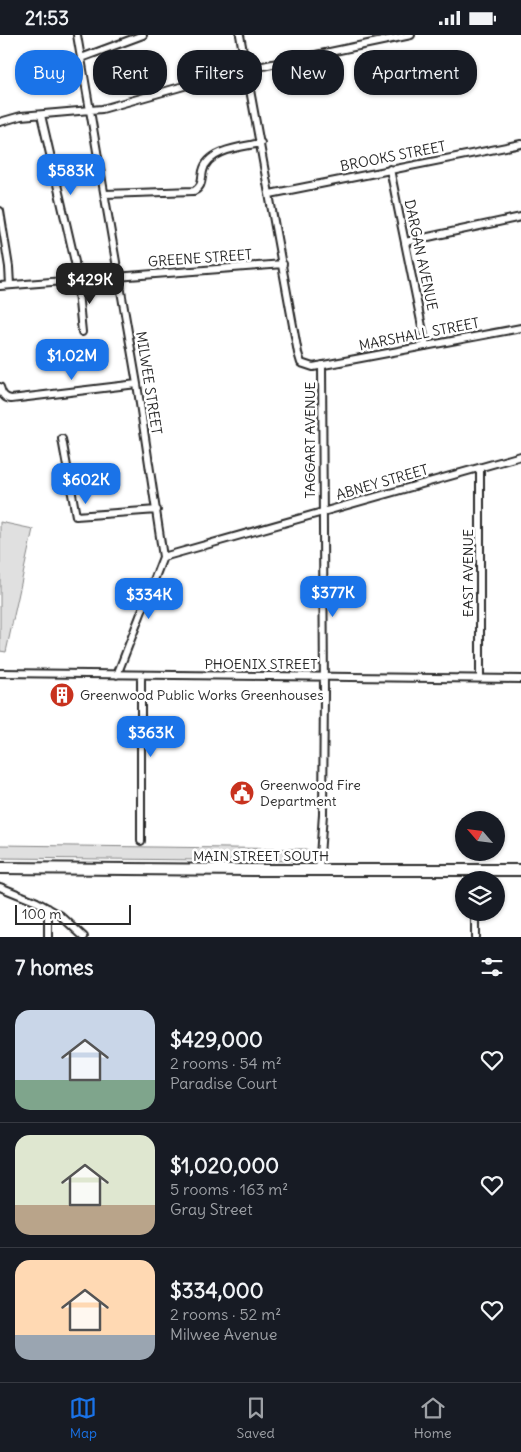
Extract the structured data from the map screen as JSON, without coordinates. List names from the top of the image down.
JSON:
{
  "streets": {
    "main road": ["MAIN STREET SOUTH"],
    "street": [
      "BROOKS STREET",
      "DARGAN AVENUE",
      "GREENE STREET",
      "MARSHALL STREET",
      "MILWEE STREET",
      "TAGGART AVENUE",
      "ABNEY STREET",
      "EAST AVENUE",
      "PHOENIX STREET"
    ]
  },
  "crossings": [
    ["BROOKS STREET", "DARGAN AVENUE"],
    ["BROOKS STREET", "TAGGART AVENUE"],
    ["DARGAN AVENUE", "MARSHALL STREET"],
    ["GREENE STREET", "MILWEE STREET"],
    ["GREENE STREET", "TAGGART AVENUE"],
    ["MARSHALL STREET", "TAGGART AVENUE"],
    ["MILWEE STREET", "ABNEY STREET"],
    ["TAGGART AVENUE", "ABNEY STREET"],
    ["TAGGART AVENUE", "PHOENIX STREET"],
    ["TAGGART AVENUE", "MAIN STREET SOUTH"],
    ["ABNEY STREET", "EAST AVENUE"],
    ["EAST AVENUE", "PHOENIX STREET"]
  ],
  "places": {
    "building": ["Greenwood Public Works Greenhouses"],
    "public building": ["Greenwood Fire Department"]
  },
  "scale_bar": "100 m",
  "north": "top left",
  "page": {
    "status": "21:53",
    "chip": [
      "Buy",
      "Rent",
      "Filters",
      "New",
      "Apartment"
    ],
    "price": [
      "$583K",
      "$429K",
      "$1.02M",
      "$602K",
      "$377K",
      "$334K",
      "$363K"
    ],
    "scale": "100 m",
    "heading": "7 homes",
    "list": [
      {
        "name": "$429,000",
        "note": "2 rooms · 54 m² · Paradise Court"
      },
      {
        "name": "$1,020,000",
        "note": "5 rooms · 163 m² · Gray Street"
      },
      {
        "name": "$334,000",
        "note": "2 rooms · 52 m² · Milwee Avenue"
      }
    ],
    "tabs": ["Map", "Saved", "Home"]
  }
}
